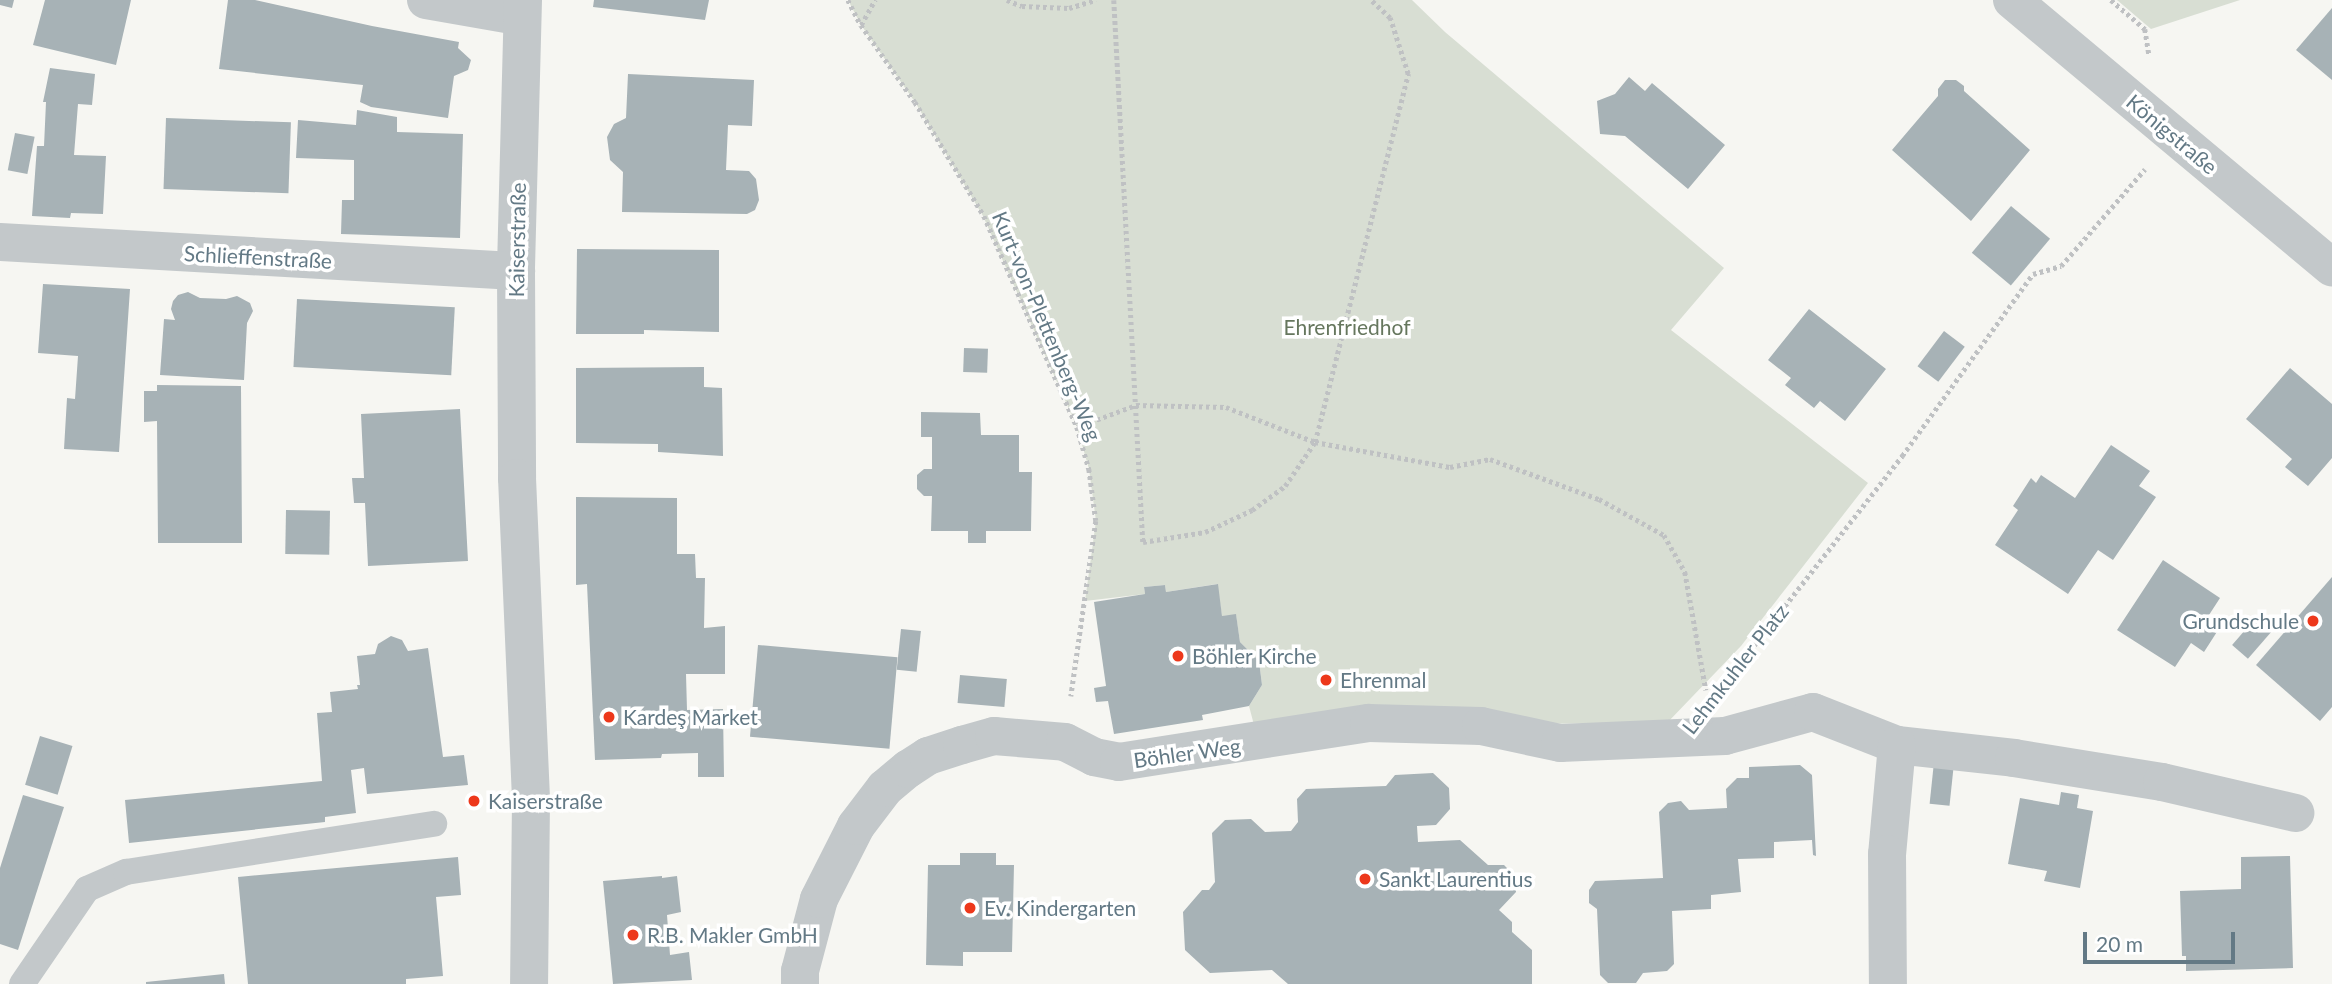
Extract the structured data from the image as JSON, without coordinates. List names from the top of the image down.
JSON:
{
  "streets": {
    "street": [
      "Königstraße",
      "Kaiserstraße",
      "Schlieffenstraße",
      "Lehmkuhler Platz",
      "Böhler Weg"
    ],
    "path": ["Kurt-von-Plettenberg-Weg"]
  },
  "crossings": [
    ["Königstraße", "Lehmkuhler Platz"],
    ["Kaiserstraße", "Schlieffenstraße"],
    ["Kurt-von-Plettenberg-Weg", "Böhler Weg"],
    ["Lehmkuhler Platz", "Böhler Weg"]
  ],
  "parks": ["Ehrenfriedhof"],
  "places": [
    "Grundschule",
    "Böhler Kirche",
    "Ehrenmal",
    "Kardeş Market",
    "Kaiserstraße",
    "Sankt Laurentius",
    "Ev. Kindergarten",
    "R.B. Makler GmbH"
  ],
  "scale_bar": "20 m"
}
